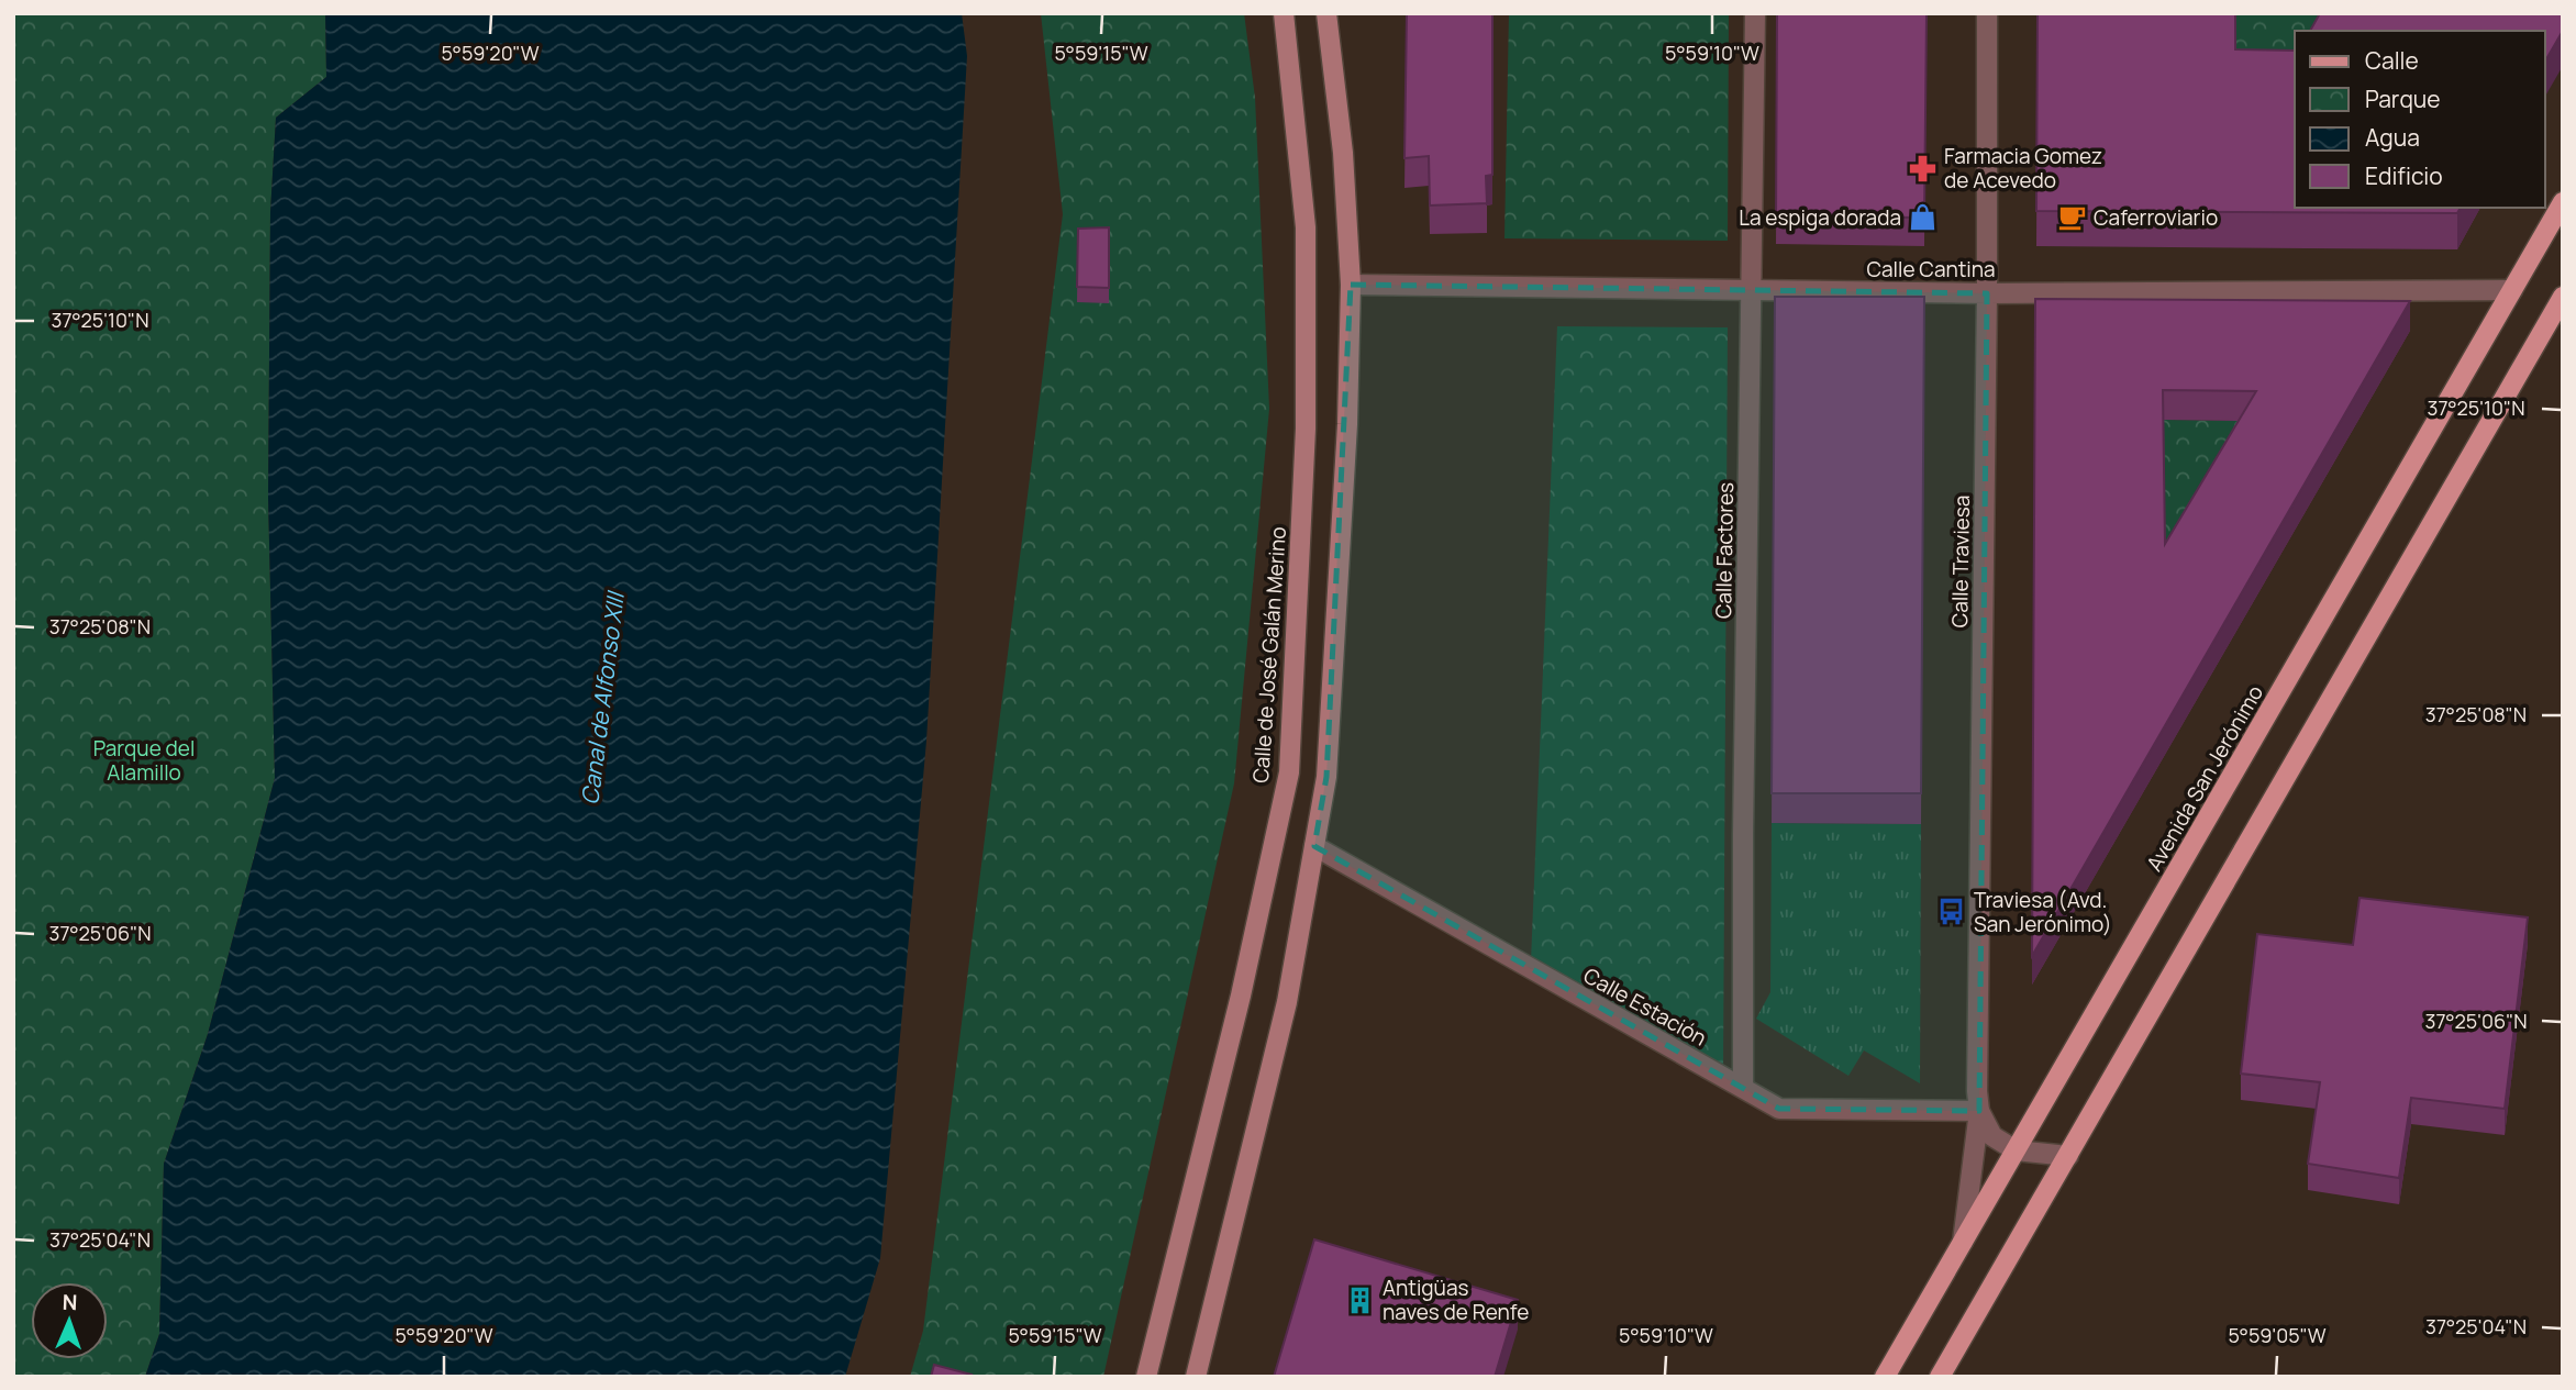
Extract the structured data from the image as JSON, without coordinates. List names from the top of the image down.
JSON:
{
  "streets": {
    "main road": ["Calle de José Galán Merino", "Avenida San Jerónimo"],
    "street": [
      "Calle Cantina",
      "Calle Factores",
      "Calle Traviesa",
      "Calle Estación"
    ]
  },
  "crossings": [
    ["Calle Cantina", "Calle Factores"],
    ["Calle Cantina", "Calle Traviesa"],
    ["Calle Cantina", "Avenida San Jerónimo"],
    ["Calle Factores", "Calle Estación"],
    ["Calle Traviesa", "Avenida San Jerónimo"],
    ["Calle Traviesa", "Calle Estación"]
  ],
  "water": ["Canal de Alfonso XIII"],
  "parks": ["Parque del Alamillo"],
  "places": {
    "pharmacy": ["Farmacia Gomez de Acevedo"],
    "shop": ["La espiga dorada"],
    "cafe": ["Caferroviario"],
    "bus stop": ["Traviesa (Avd. San Jerónimo)"],
    "building": ["Antigüas naves de Renfe"]
  },
  "legend": [
    "Calle",
    "Parque",
    "Agua",
    "Edificio"
  ],
  "north": "top",
  "coordinates": [
    "5°59'20\"W",
    "5°59'15\"W",
    "5°59'10\"W",
    "37°25'10\"N",
    "37°25'08\"N",
    "37°25'06\"N",
    "37°25'04\"N",
    "5°59'05\"W"
  ]
}
